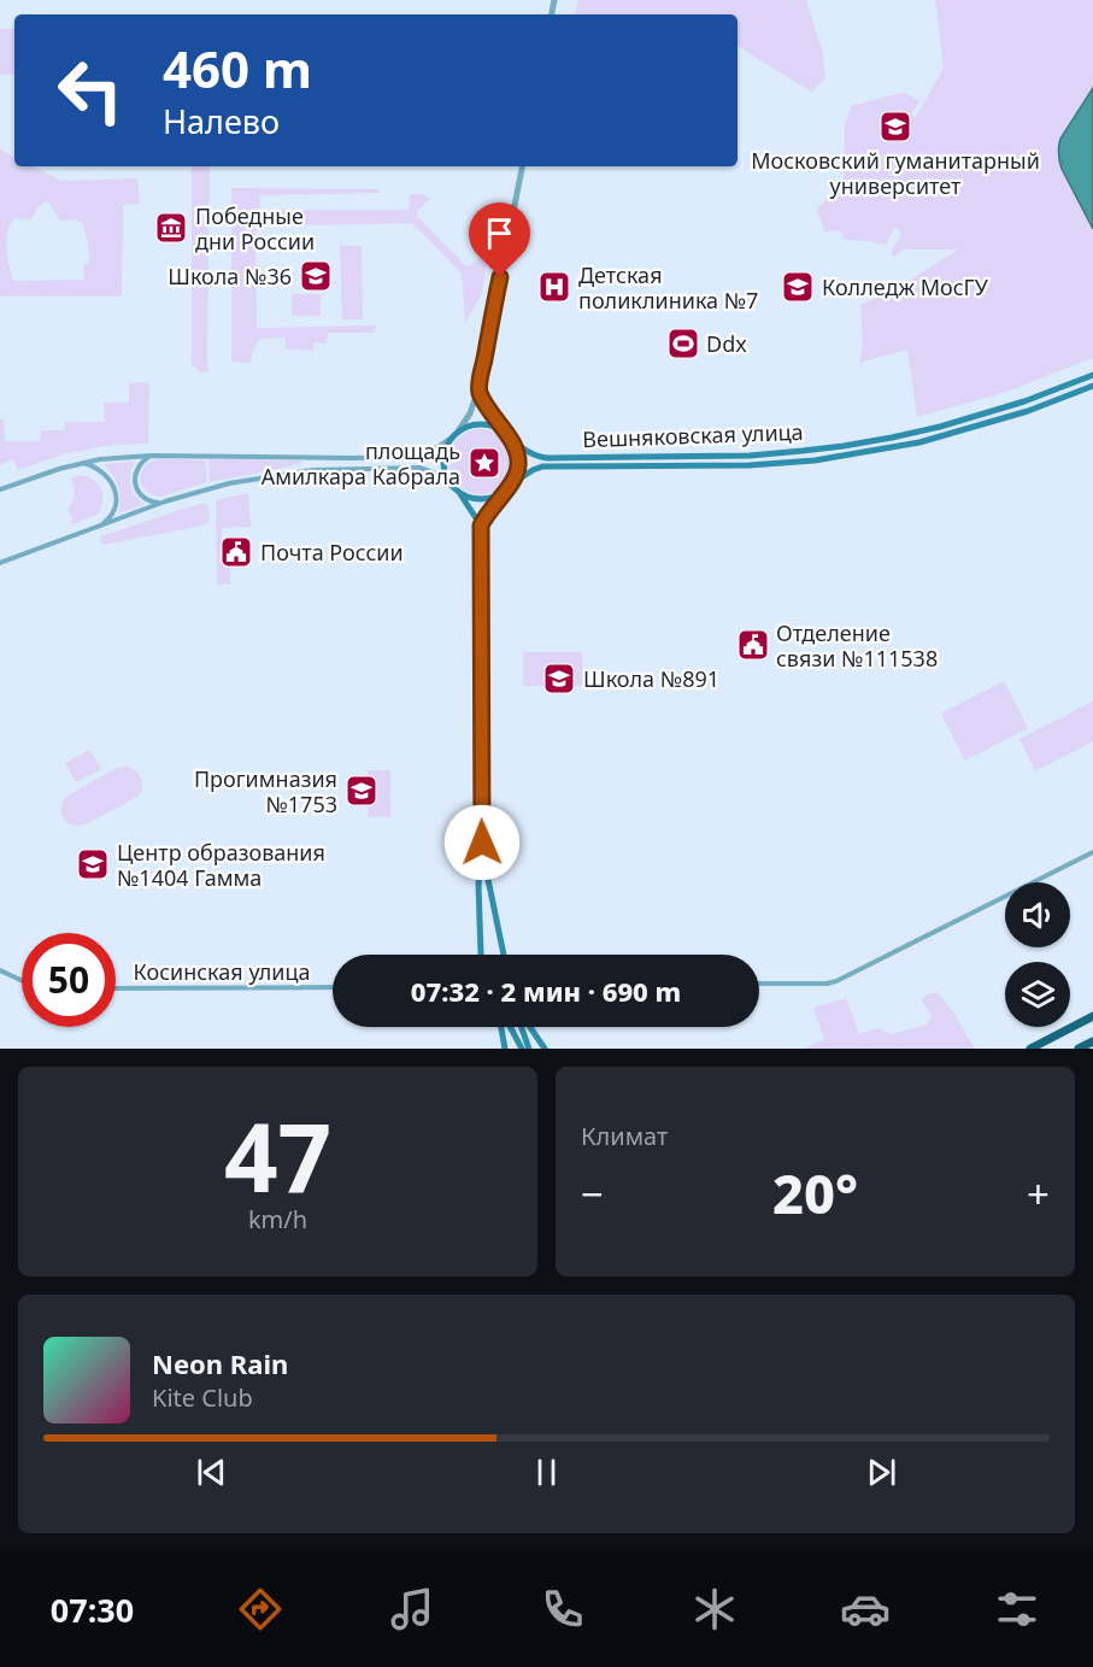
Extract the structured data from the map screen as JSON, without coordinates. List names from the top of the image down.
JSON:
{
  "streets": {
    "main road": ["Вешняковская улица"],
    "street": ["Косинская улица"]
  },
  "places": {
    "school or university": [
      "Московский гуманитарный университет",
      "Школа №36",
      "Колледж МосГУ",
      "Школа №891",
      "Прогимназия №1753",
      "Центр образования №1404 Гамма"
    ],
    "museum": ["Победные дни России"],
    "hospital": ["Детская поликлиника №7"],
    "sports": ["Ddx"],
    "place": ["площадь Амилкара Кабрала"],
    "public building": ["Почта России", "Отделение связи №111538"]
  },
  "page": {
    "turn": ["460 m", "Налево"],
    "limit": "50",
    "trip": "07:32 · 2 мин · 690 m",
    "tile": [
      ["47", "km/h"],
      "Климат"
    ],
    "heat": ["−", "20°", "+"],
    "song": ["Neon Rain", "Kite Club"],
    "tabs": "07:30"
  }
}
